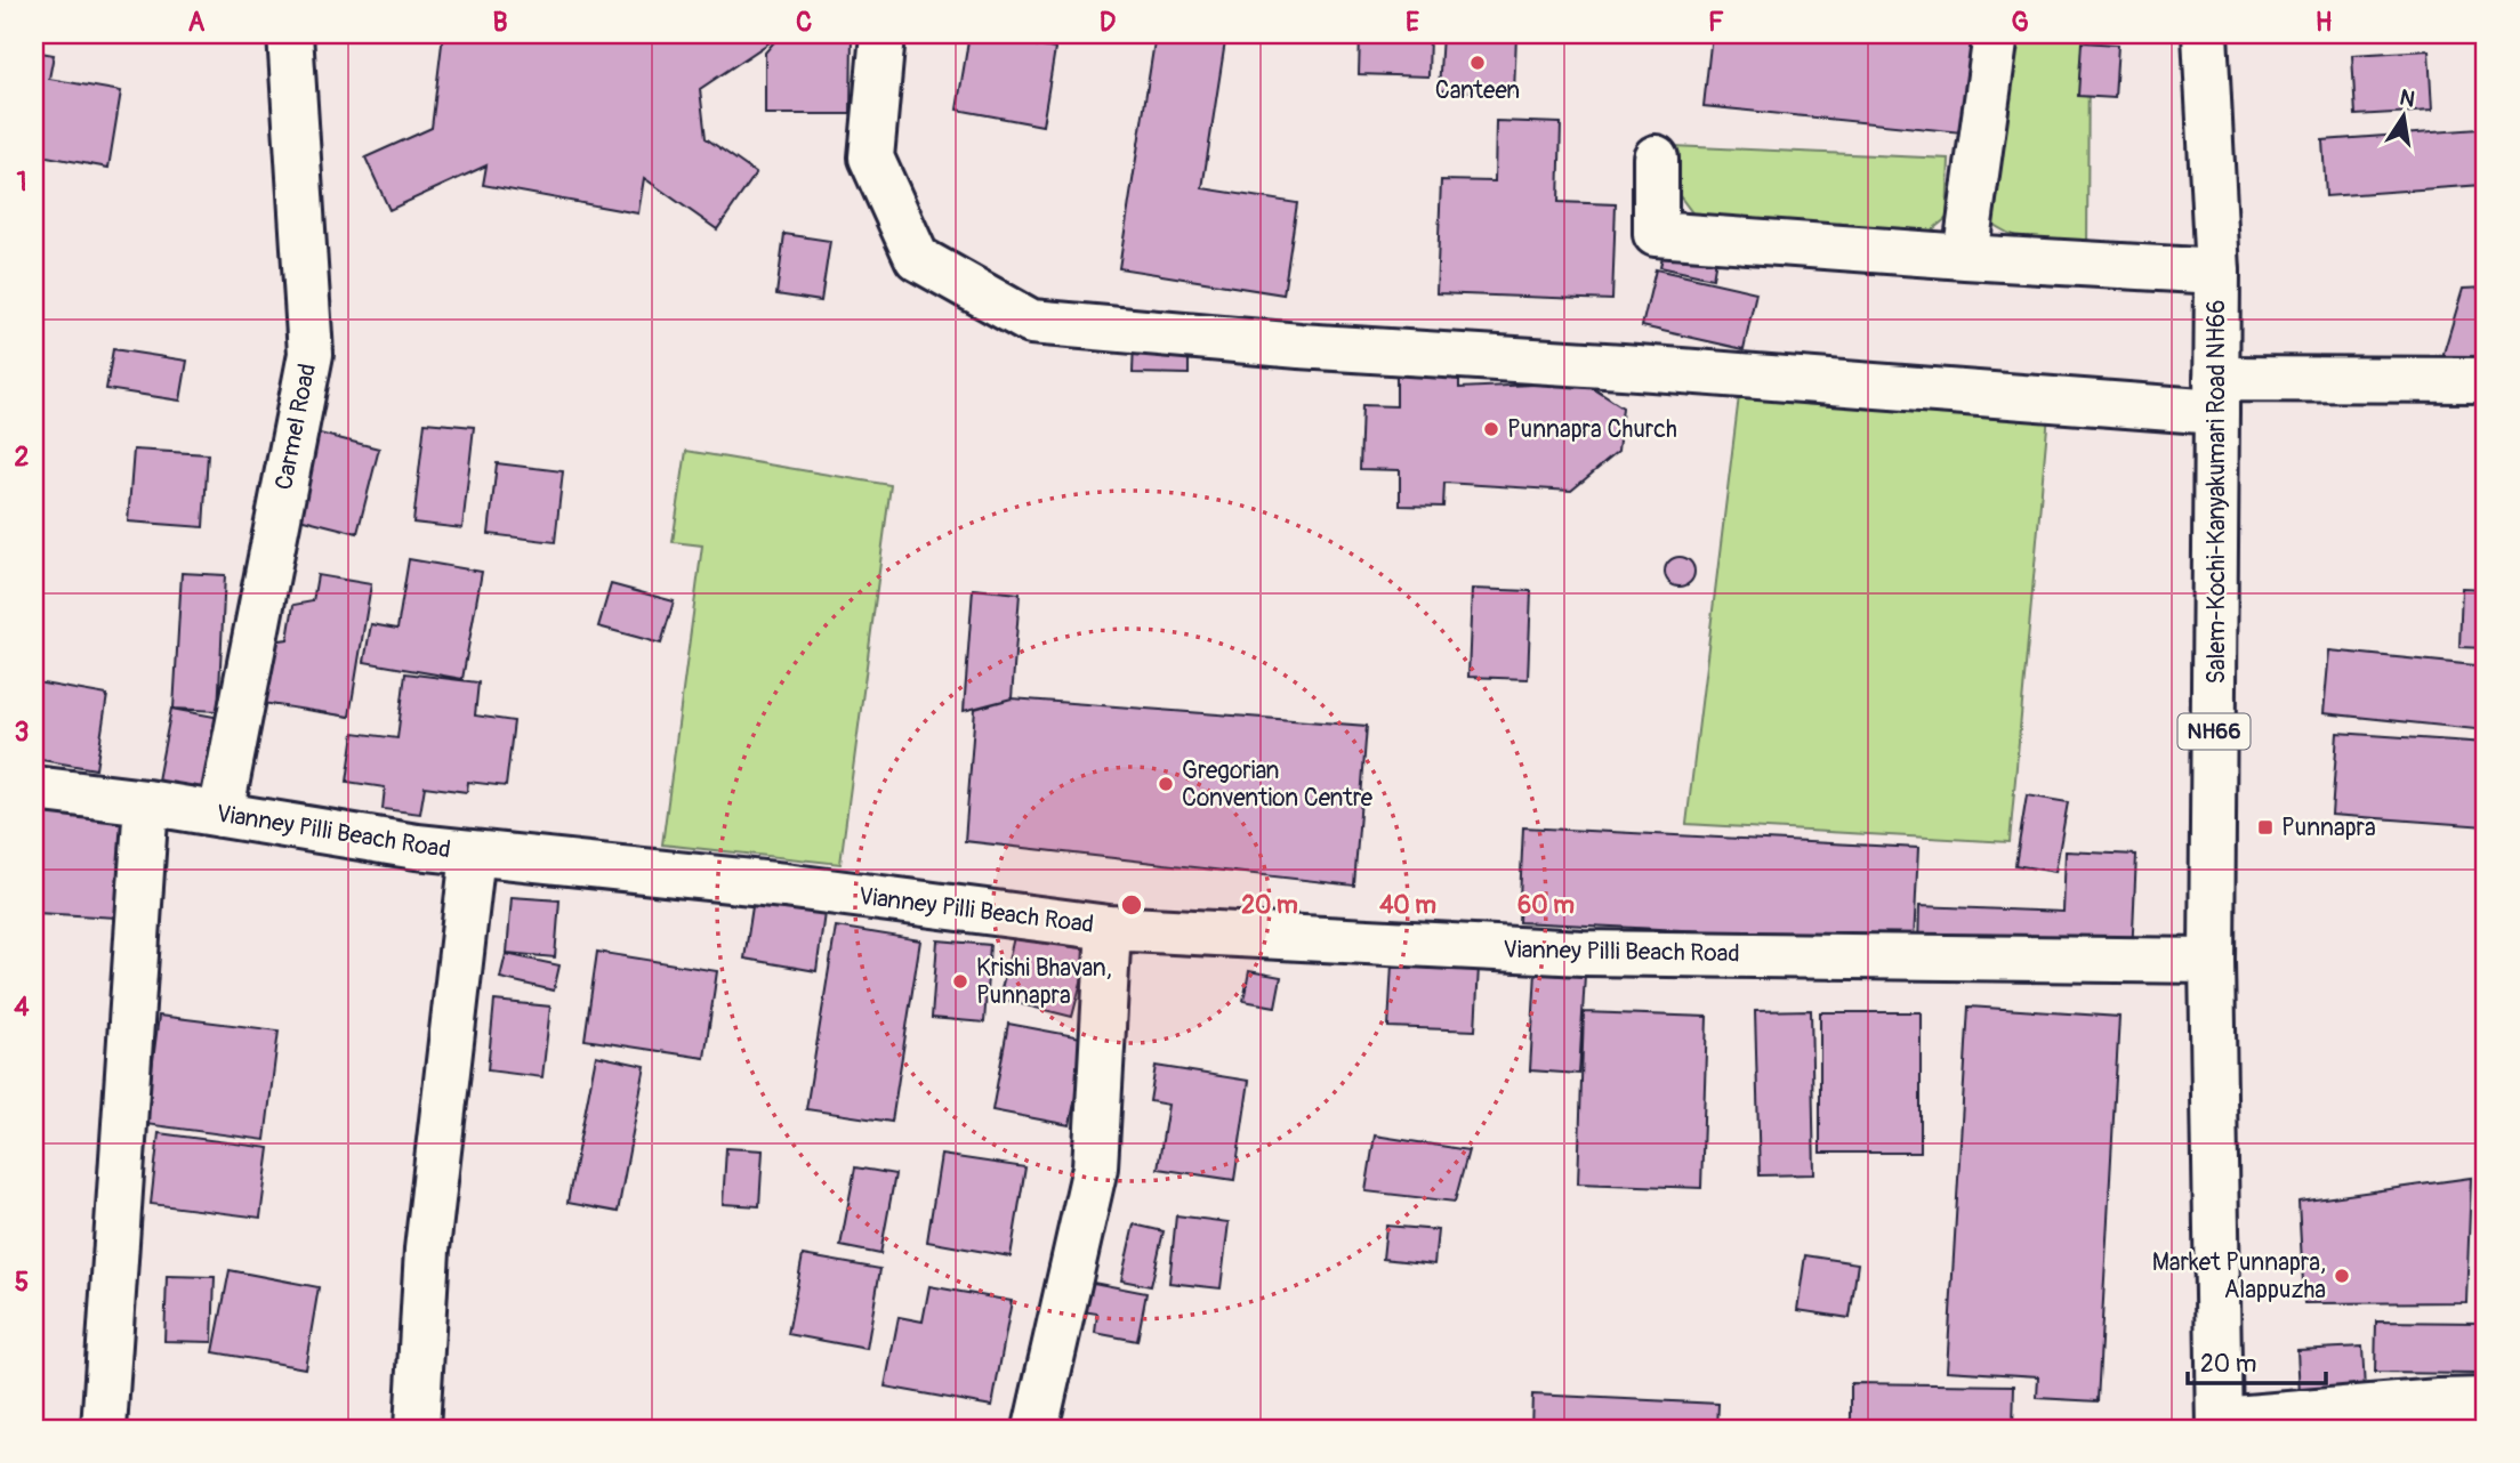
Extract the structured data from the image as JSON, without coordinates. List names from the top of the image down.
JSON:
{
  "streets": {
    "main road": [
      "Carmel Road",
      "Salem-Kochi-Kanyakumari Road NH66",
      "NH66",
      "Vianney Pilli Beach Road"
    ]
  },
  "crossings": [
    ["Carmel Road", "Vianney Pilli Beach Road"],
    ["Salem-Kochi-Kanyakumari Road NH66", "Vianney Pilli Beach Road"]
  ],
  "places": {
    "other": [
      "Canteen",
      "Punnapra Church",
      "Gregorian Convention Centre",
      "Krishi Bhavan, Punnapra",
      "Market Punnapra, Alappuzha"
    ],
    "transit": ["Punnapra"]
  },
  "scale_bar": "20 m",
  "north": "top",
  "grid": {
    "columns": [
      "A",
      "B",
      "C",
      "D",
      "E",
      "F",
      "G",
      "H"
    ],
    "rows": [
      "1",
      "2",
      "3",
      "4",
      "5"
    ]
  },
  "rings": ["20 m", "40 m", "60 m"]
}
